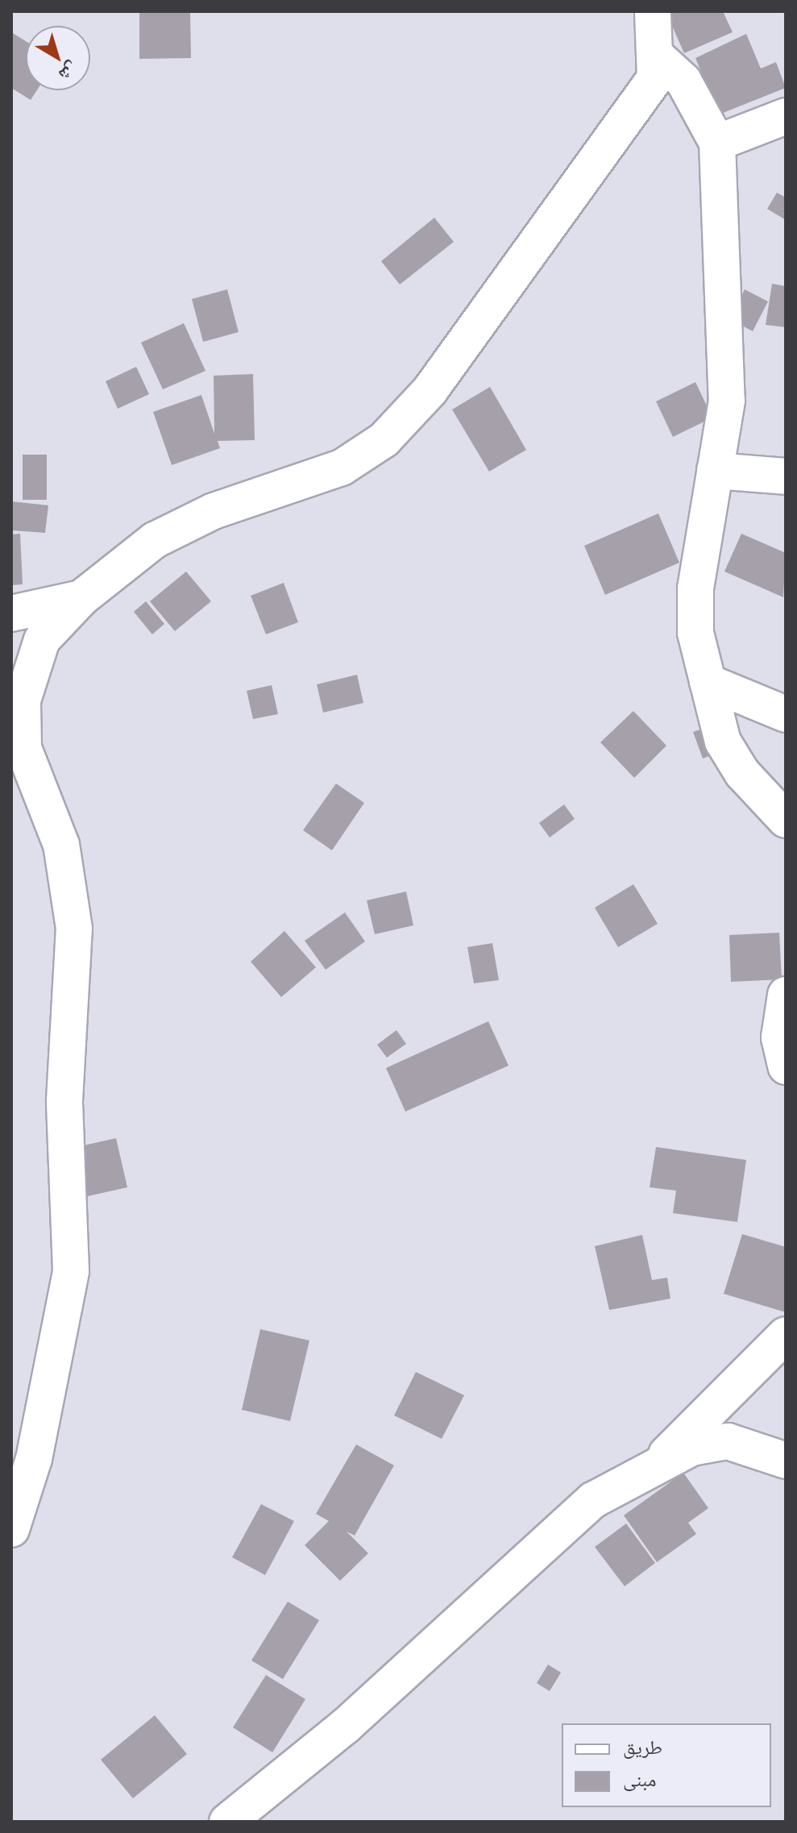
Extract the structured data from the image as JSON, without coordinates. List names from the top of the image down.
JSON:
{
  "legend": ["طريق", "مبنى"],
  "north": "bottom right"
}
